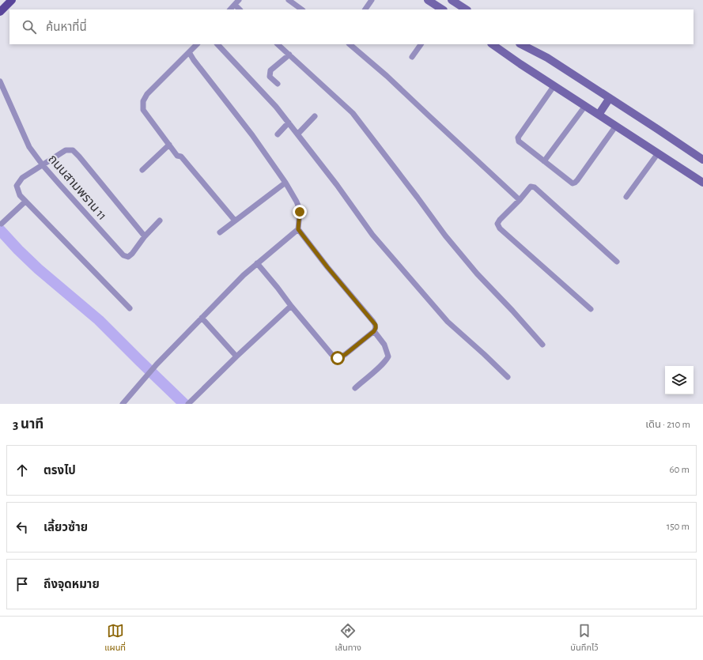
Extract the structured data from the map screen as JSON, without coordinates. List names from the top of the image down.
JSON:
{
  "streets": {
    "street": ["ถนนสามพราน 11"]
  },
  "page": {
    "search": "ค้นหาที่นี่",
    "heading": ["3 นาที", "เดิน · 210 m"],
    "list": [
      ["ตรงไป", "60 m"],
      ["เลี้ยวซ้าย", "150 m"],
      "ถึงจุดหมาย"
    ],
    "nav": ["แผนที่", "เส้นทาง", "บันทึกไว้"]
  }
}
